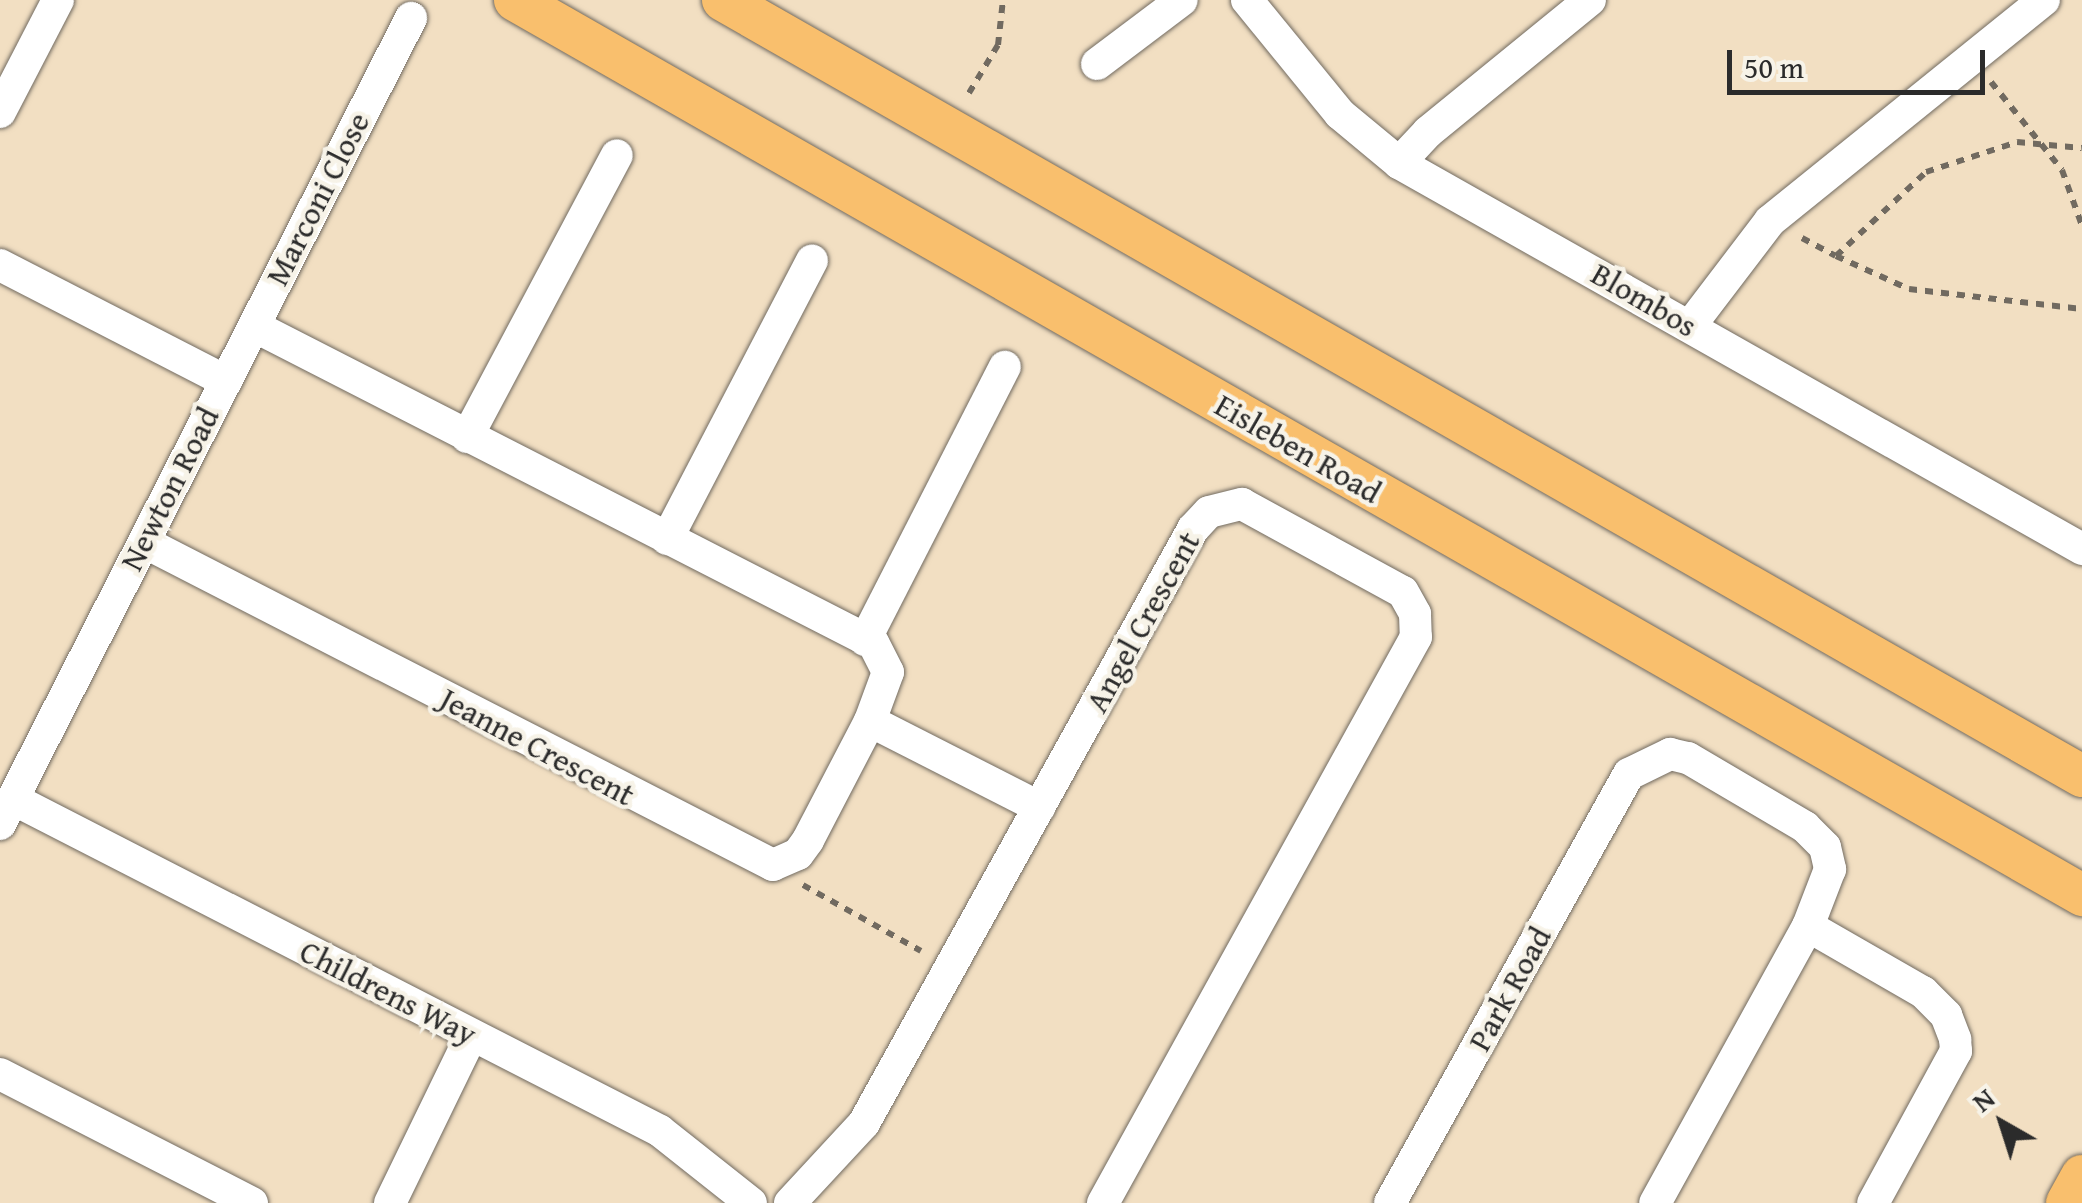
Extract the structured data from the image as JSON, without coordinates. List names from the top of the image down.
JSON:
{
  "streets": {
    "main road": ["Eisleben Road"],
    "street": [
      "Marconi Close",
      "Blombos",
      "Newton Road",
      "Angel Crescent",
      "Jeanne Crescent",
      "Park Road",
      "Childrens Way"
    ]
  },
  "crossings": [
    ["Marconi Close", "Newton Road"],
    ["Newton Road", "Jeanne Crescent"],
    ["Newton Road", "Childrens Way"]
  ],
  "scale_bar": "50 m",
  "north": "top left"
}
